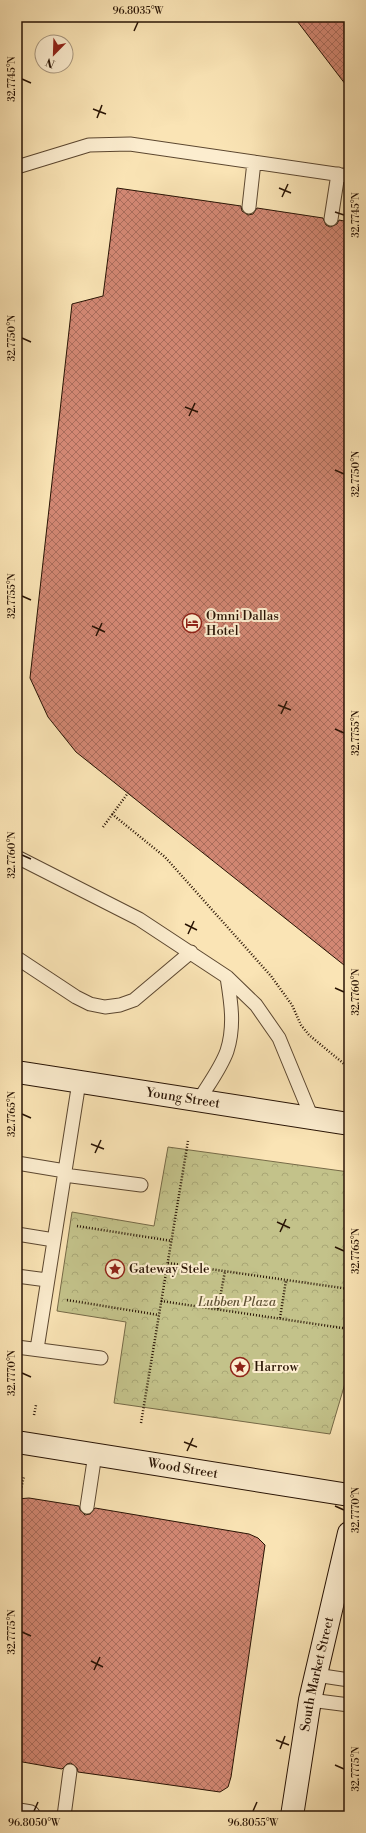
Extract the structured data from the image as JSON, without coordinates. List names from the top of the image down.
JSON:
{
  "streets": {
    "main road": ["Young Street", "Wood Street", "South Market Street"]
  },
  "parks": ["Lubben Plaza"],
  "places": {
    "hotel": ["Omni Dallas Hotel"],
    "place": ["Gateway Stele", "Harrow"]
  },
  "north": "bottom left",
  "coordinates": [
    "96.8035°W",
    "32.7745°N",
    "32.7750°N",
    "32.7755°N",
    "32.7760°N",
    "32.7765°N",
    "32.7770°N",
    "32.7775°N",
    "96.8050°W",
    "96.8055°W"
  ]
}
